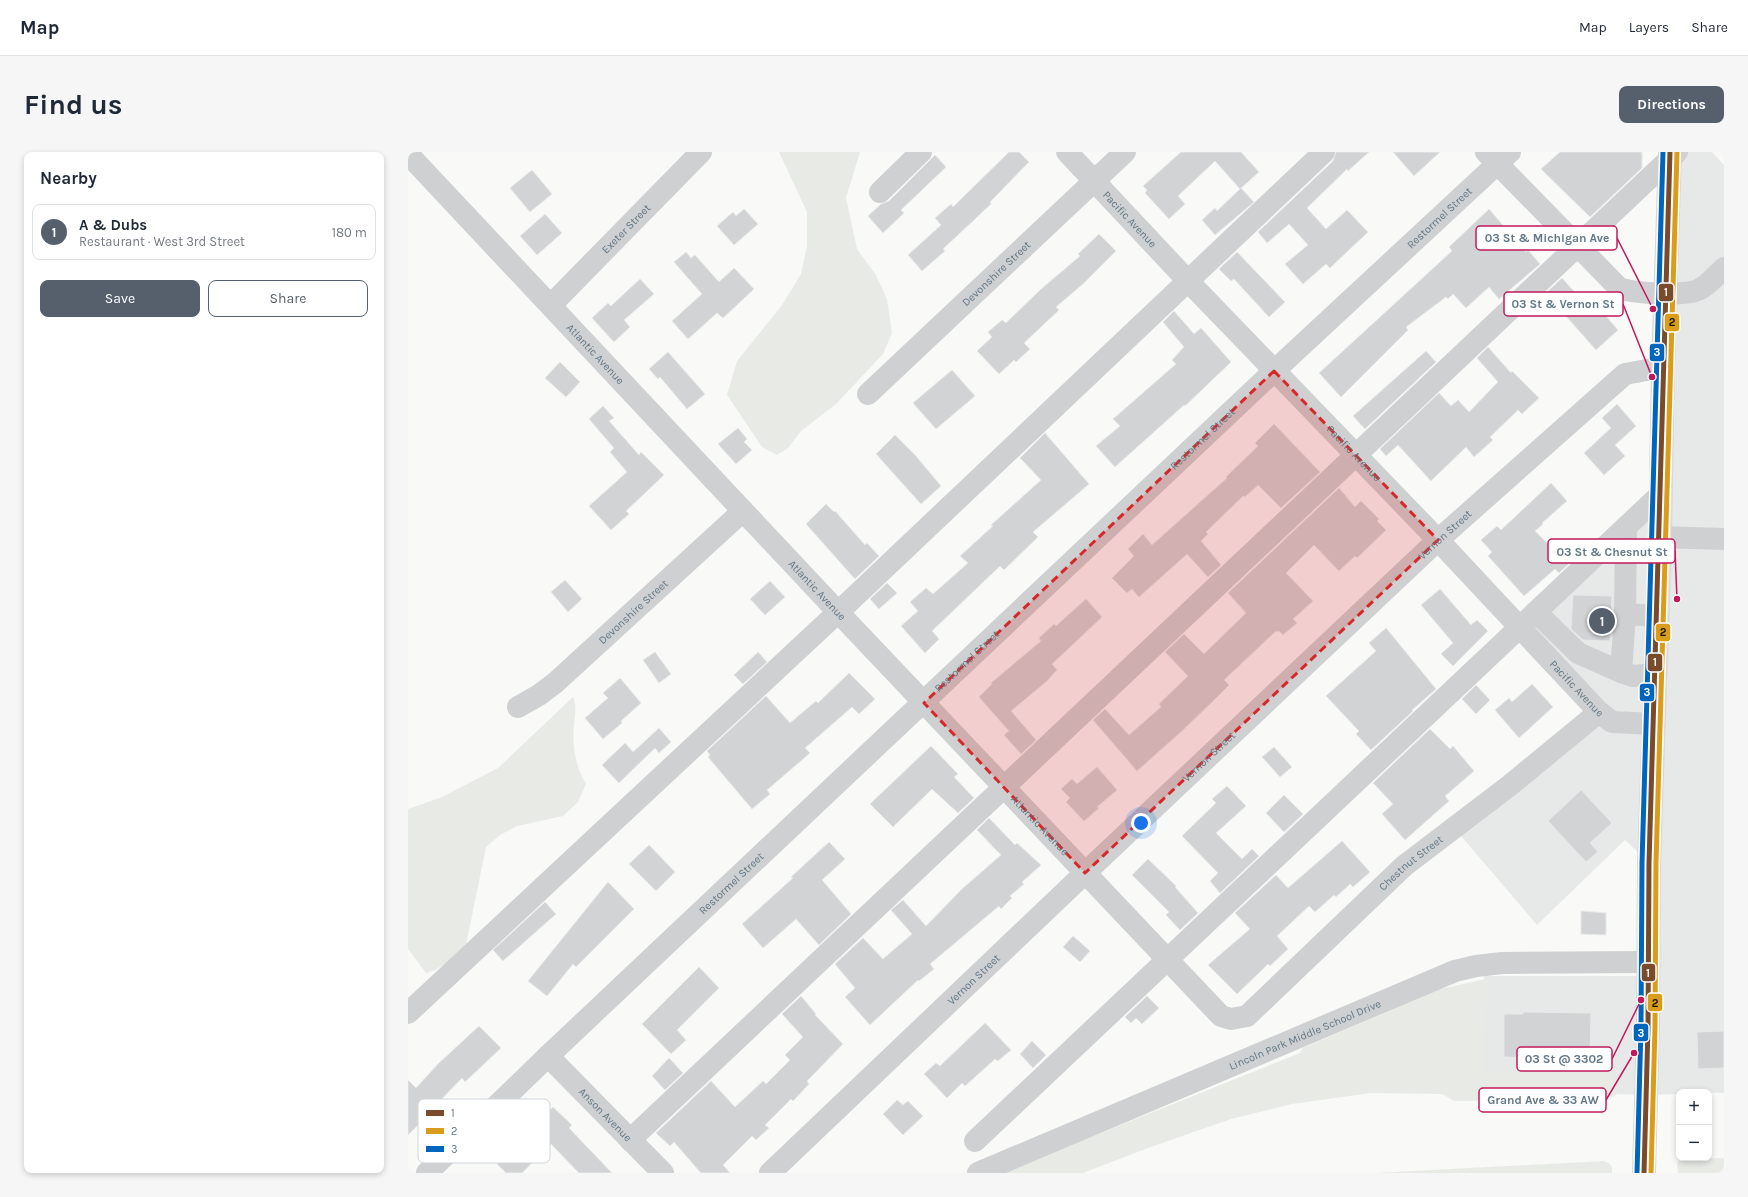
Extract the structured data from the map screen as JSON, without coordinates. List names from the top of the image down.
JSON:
{
  "streets": {
    "street": [
      "Restormel Street",
      "Pacific Avenue",
      "Exeter Street",
      "Devonshire Street",
      "Atlantic Avenue",
      "Vernon Street",
      "Chestnut Street",
      "Lincoln Park Middle School Drive",
      "Anson Avenue"
    ]
  },
  "crossings": [
    ["Restormel Street", "Pacific Avenue"],
    ["Restormel Street", "Atlantic Avenue"],
    ["Restormel Street", "Anson Avenue"],
    ["Pacific Avenue", "Devonshire Street"],
    ["Pacific Avenue", "Vernon Street"],
    ["Pacific Avenue", "Chestnut Street"],
    ["Exeter Street", "Atlantic Avenue"],
    ["Devonshire Street", "Atlantic Avenue"],
    ["Atlantic Avenue", "Vernon Street"],
    ["Atlantic Avenue", "Chestnut Street"]
  ],
  "places": [
    "03 St & Michigan Ave",
    "03 St & Vernon St",
    "03 St & Chesnut St",
    "03 St @ 3302",
    "Grand Ave & 33 AW"
  ],
  "lines": ["transit line 1", "transit line 2", "transit line 3"],
  "legend": ["1", "2", "3"],
  "page": {
    "header": "Map",
    "nav": ["Map", "Layers", "Share"],
    "buttons": [
      "Directions",
      ["Save", "Share"]
    ],
    "title": "Find us",
    "heading": "Nearby",
    "list": [
      {
        "mark": "1",
        "name": "A & Dubs",
        "note": "Restaurant · West 3rd Street",
        "value": "180 m"
      }
    ],
    "pins": "1",
    "map_buttons": ["+", "−"]
  }
}
